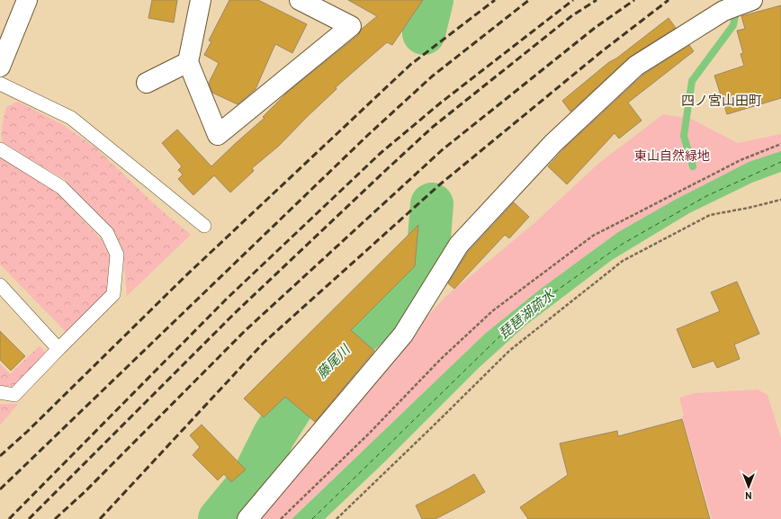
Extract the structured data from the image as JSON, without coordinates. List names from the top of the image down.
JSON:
{
  "districts": ["四ノ宮山田町"],
  "water": ["琵琶湖疏水", "藤尾川"],
  "parks": ["東山自然緑地"],
  "north": "bottom"
}
